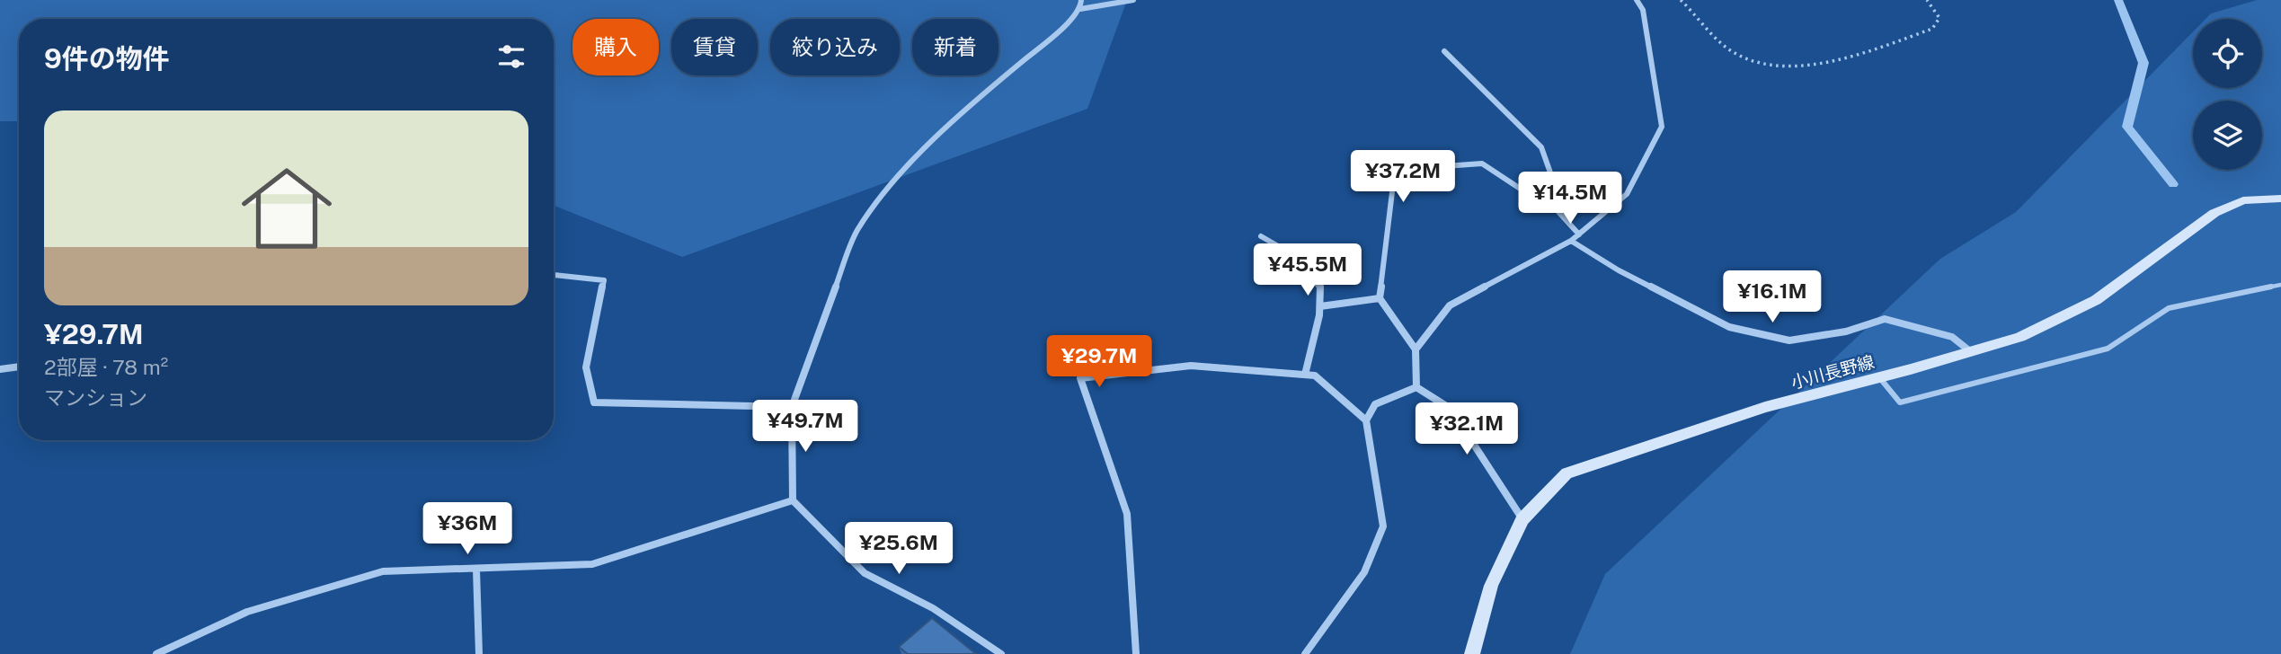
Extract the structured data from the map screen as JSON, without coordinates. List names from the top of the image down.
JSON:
{
  "streets": {
    "main road": ["小川長野線"]
  },
  "page": {
    "chip": [
      "購入",
      "賃貸",
      "絞り込み",
      "新着"
    ],
    "heading": "9件の物件",
    "list": [
      {
        "name": "¥29.7M",
        "note": "2部屋 · 78 m² · マンション"
      }
    ],
    "price": [
      "¥37.2M",
      "¥14.5M",
      "¥45.5M",
      "¥16.1M",
      "¥29.7M",
      "¥49.7M",
      "¥32.1M",
      "¥36M",
      "¥25.6M"
    ]
  }
}
